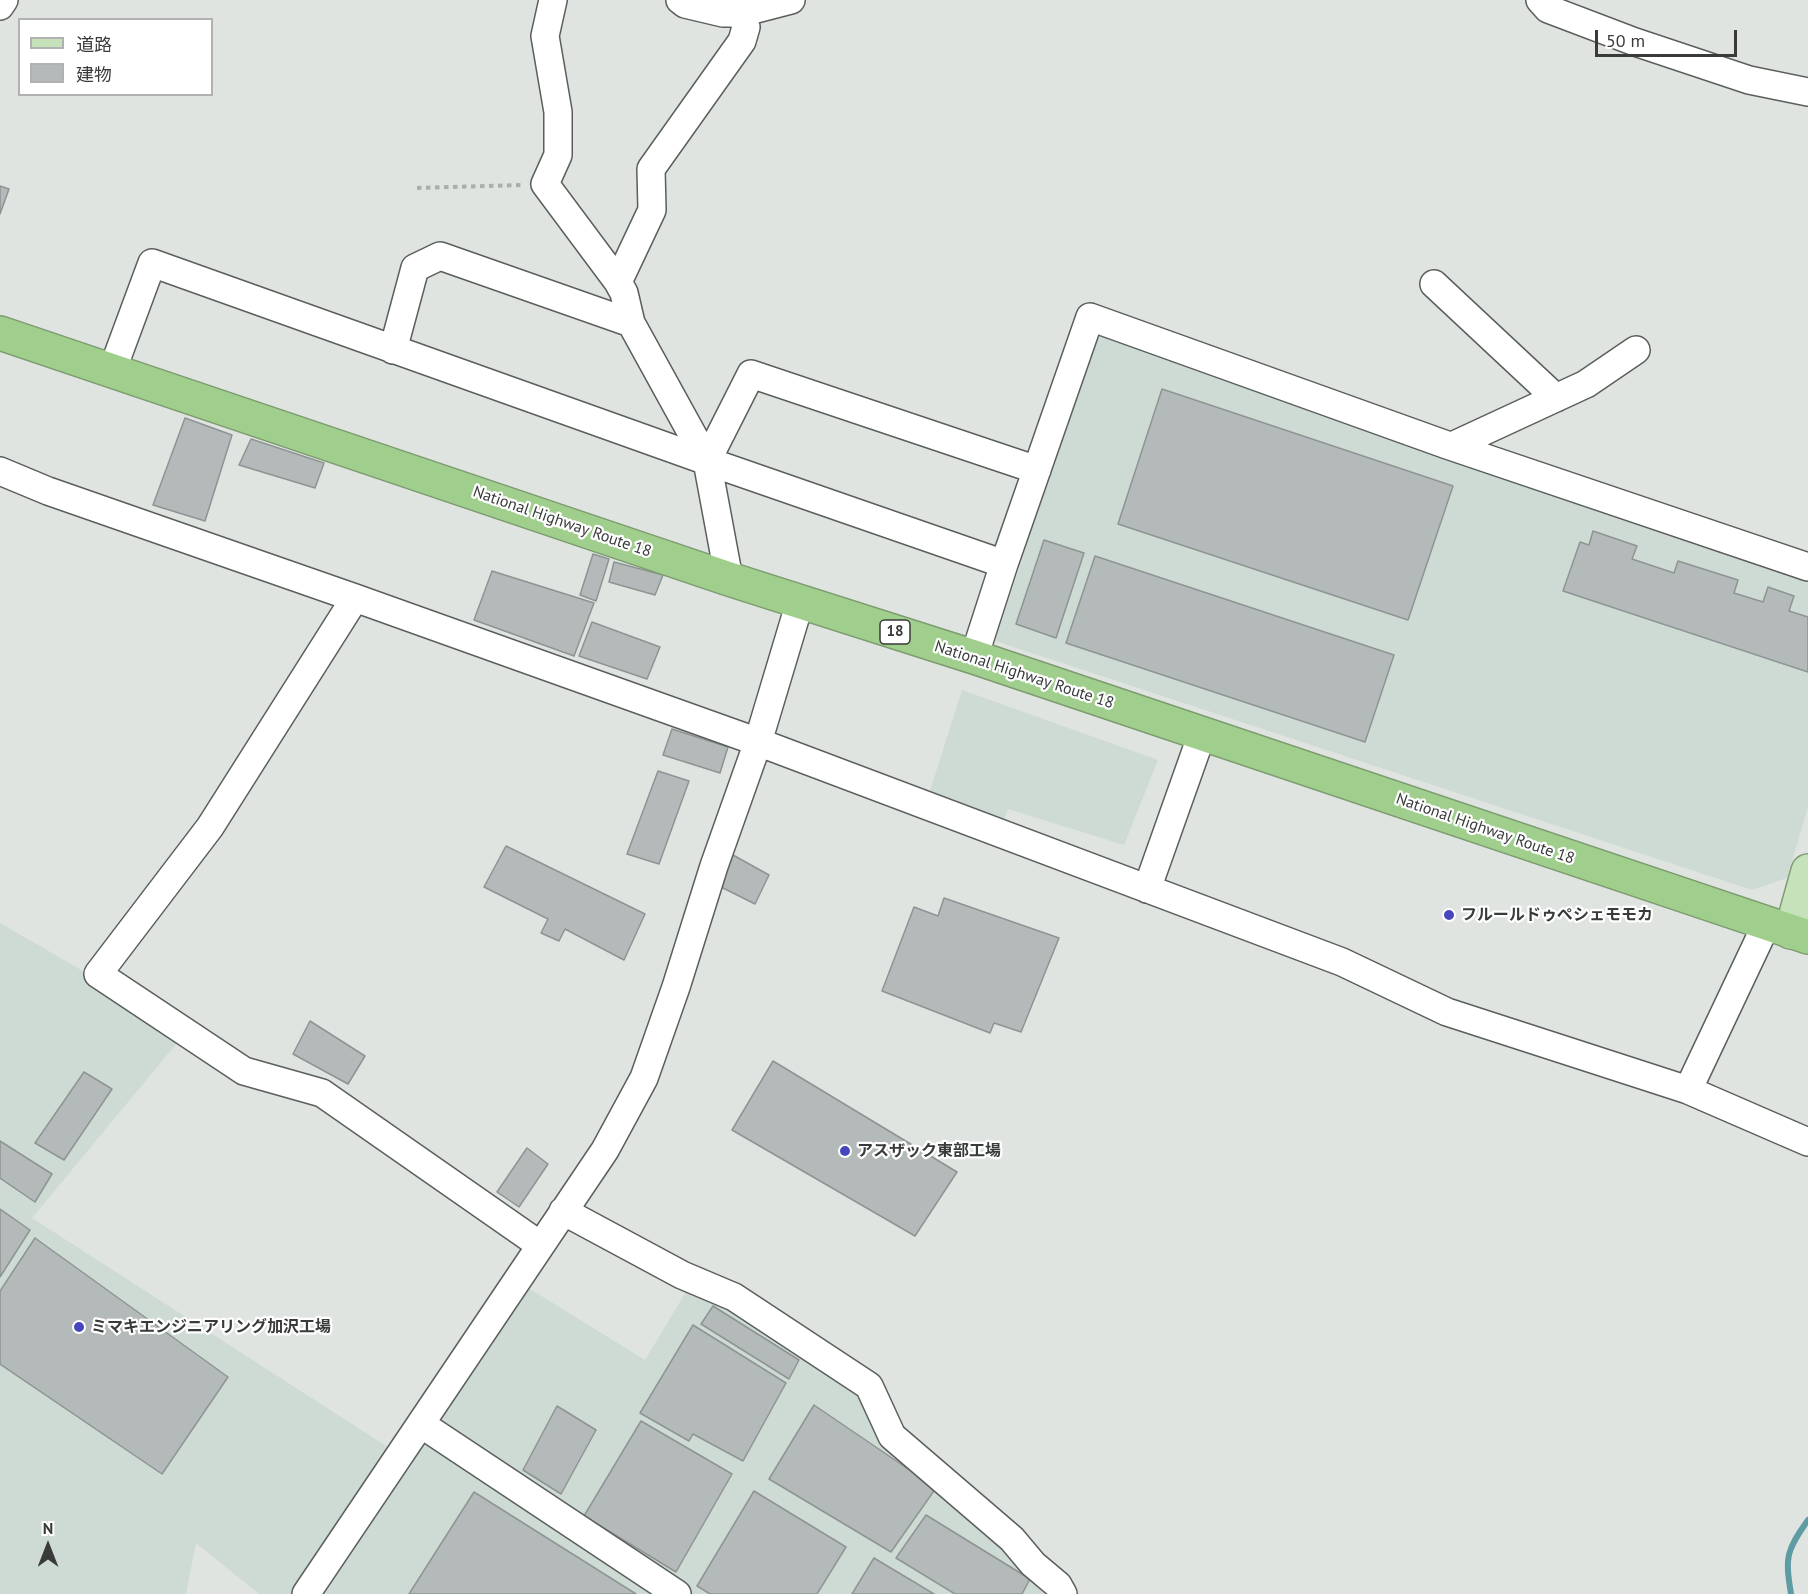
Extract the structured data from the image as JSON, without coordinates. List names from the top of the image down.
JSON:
{
  "streets": {
    "highway": ["National Highway Route 18", "18"]
  },
  "places": ["フルールドゥぺシェモモカ", "アスザック東部工場", "ミマキエンジニアリング加沢工場"],
  "legend": ["道路", "建物"],
  "scale_bar": "50 m",
  "north": "top"
}
